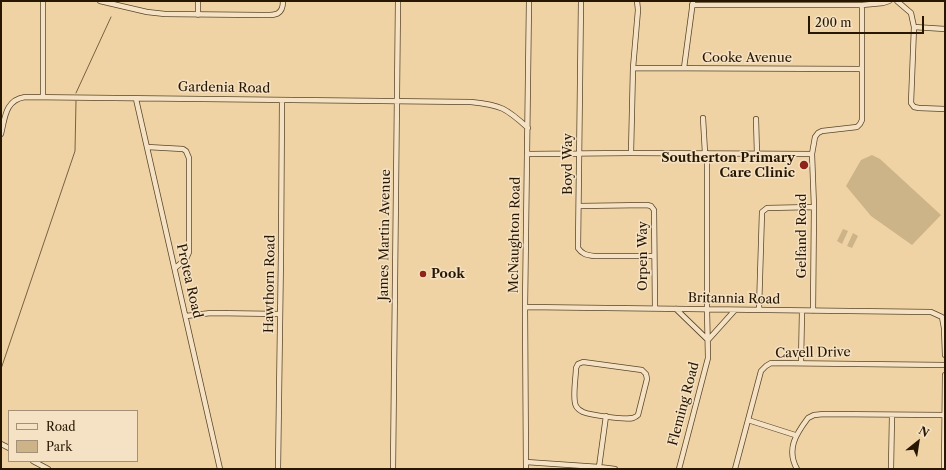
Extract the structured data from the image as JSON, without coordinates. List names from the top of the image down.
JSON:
{
  "streets": {
    "street": [
      "Cooke Avenue",
      "Gardenia Road",
      "Boyd Way",
      "James Martin Avenue",
      "McNaughton Road",
      "Gelfand Road",
      "Orpen Way",
      "Protea Road",
      "Hawthorn Road",
      "Britannia Road",
      "Cavell Drive",
      "Fleming Road"
    ]
  },
  "crossings": [
    ["Cooke Avenue", "Gelfand Road"],
    ["Gardenia Road", "James Martin Avenue"],
    ["Gardenia Road", "McNaughton Road"],
    ["Gardenia Road", "Protea Road"],
    ["Gardenia Road", "Hawthorn Road"],
    ["Boyd Way", "Orpen Way"],
    ["McNaughton Road", "Britannia Road"],
    ["Gelfand Road", "Britannia Road"],
    ["Orpen Way", "Britannia Road"],
    ["Britannia Road", "Fleming Road"]
  ],
  "places": ["Southerton Primary Care Clinic", "Pook"],
  "legend": ["Road", "Park"],
  "scale_bar": "200 m",
  "north": "top right"
}
